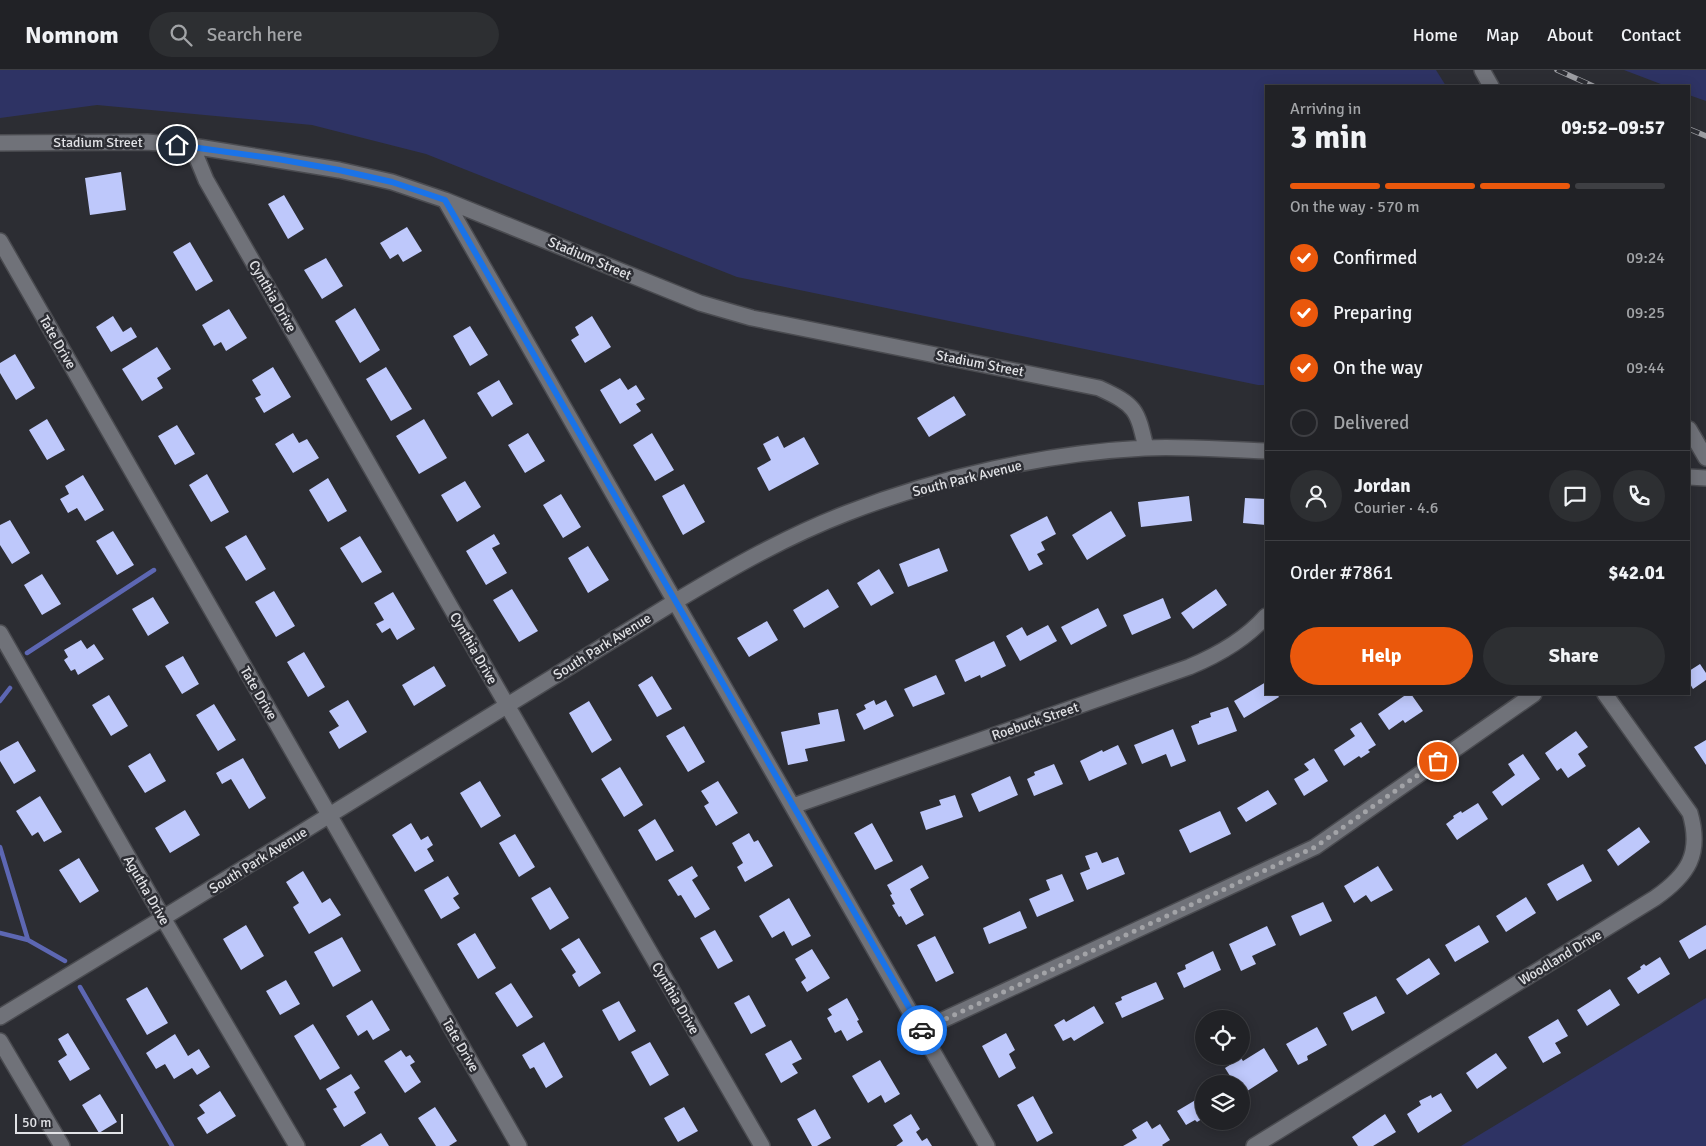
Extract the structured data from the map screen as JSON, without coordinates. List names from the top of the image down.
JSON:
{
  "streets": {
    "street": [
      "Stadium Street",
      "Cynthia Drive",
      "Tate Drive",
      "South Park Avenue",
      "Roebuck Street",
      "Agutha Drive",
      "Woodland Drive"
    ]
  },
  "crossings": [
    ["Stadium Street", "Cynthia Drive"],
    ["Stadium Street", "South Park Avenue"],
    ["Cynthia Drive", "South Park Avenue"],
    ["Tate Drive", "South Park Avenue"],
    ["South Park Avenue", "Agutha Drive"]
  ],
  "scale_bar": "50 m",
  "page": {
    "header": "Nomnom",
    "search": "Search here",
    "nav": [
      "Home",
      "Map",
      "About",
      "Contact"
    ],
    "heading": ["3 min", "Arriving in", "09:52–09:57"],
    "panel": [
      "Jordan",
      "Courier · 4.6",
      "Order #7861",
      "$42.01"
    ],
    "bar": "On the way · 570 m",
    "list": [
      ["Confirmed", "09:24"],
      ["Preparing", "09:25"],
      ["On the way", "09:44"],
      "Delivered"
    ],
    "buttons": ["Help", "Share"],
    "scale": "50 m"
  }
}
